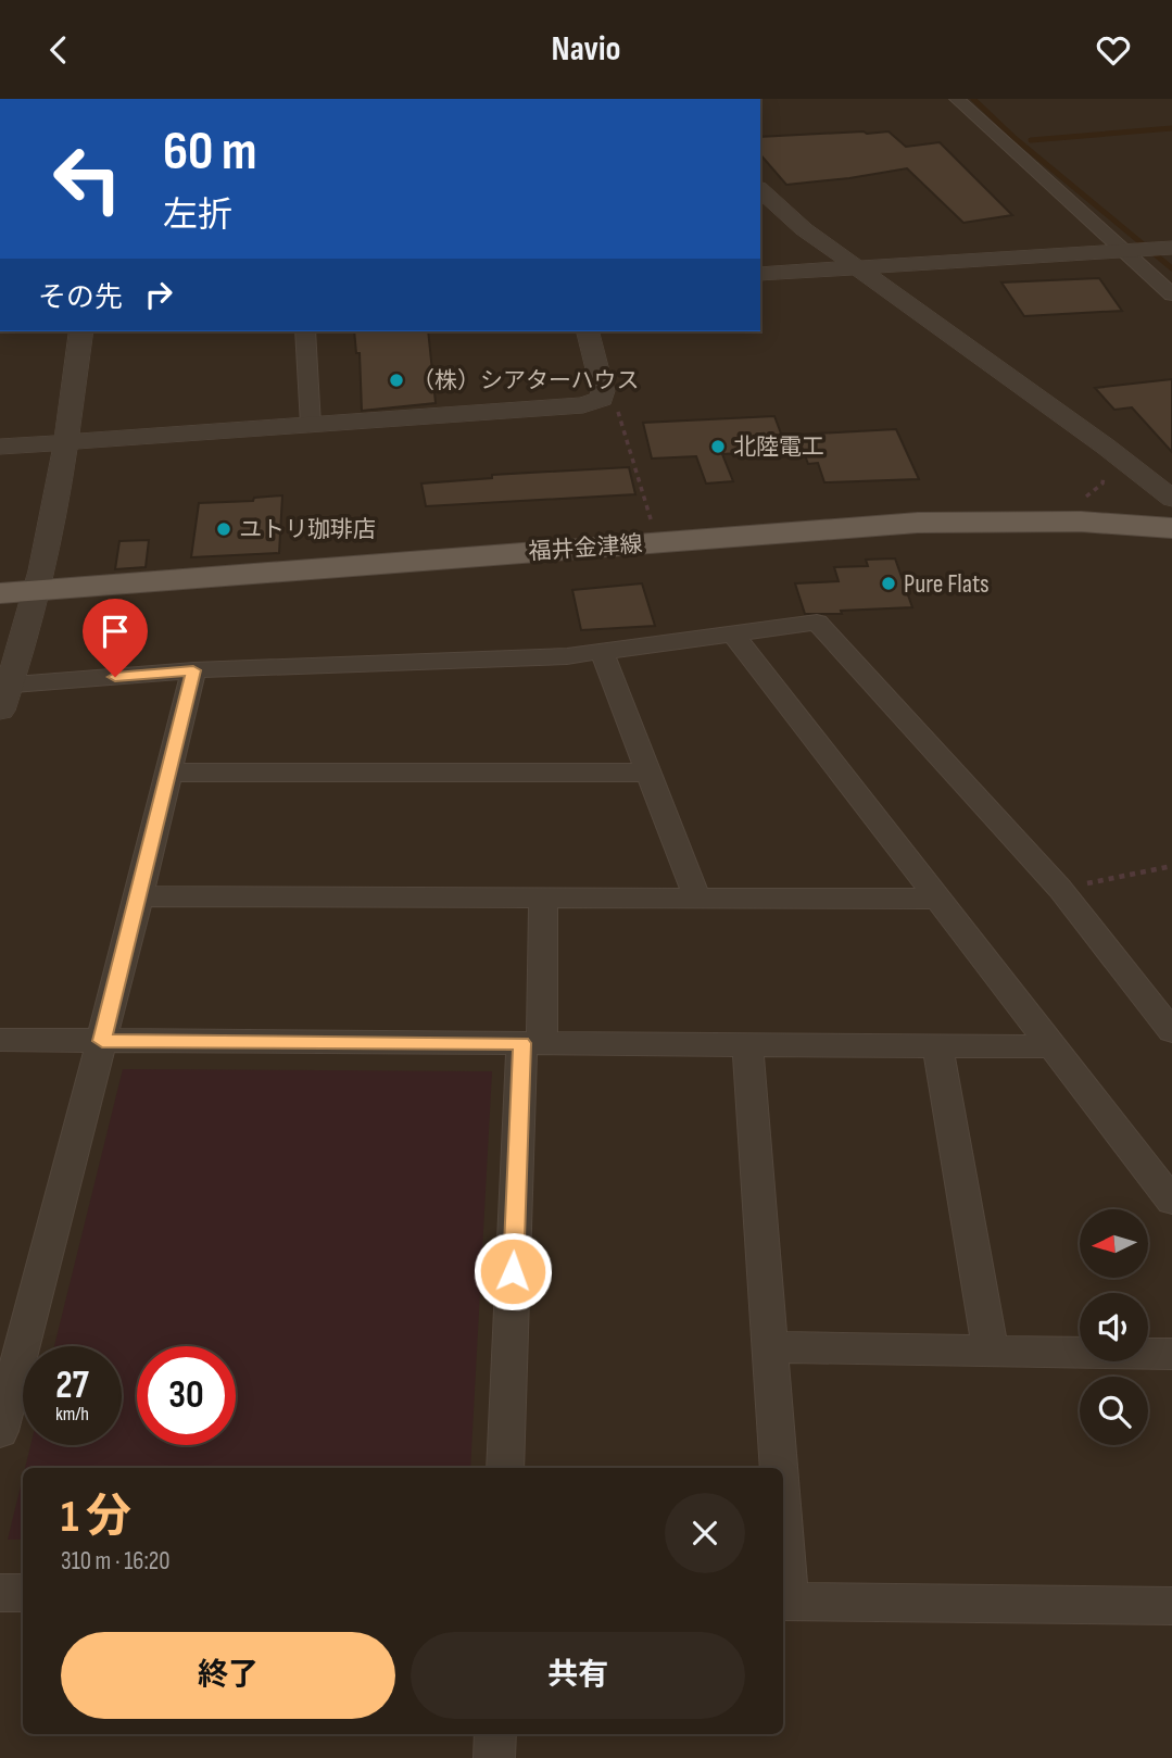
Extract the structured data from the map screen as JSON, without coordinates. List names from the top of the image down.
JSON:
{
  "streets": {
    "main road": ["福井金津線"]
  },
  "places": [
    "（株）シアターハウス",
    "北陸電工",
    "ユトリ珈琲店",
    "Pure Flats"
  ],
  "north": "left",
  "page": {
    "header": "Navio",
    "turn": ["60 m", "左折"],
    "then": "その先",
    "speed": "27 km/h",
    "limit": "30",
    "heading": ["1 分", "310 m · 16:20"],
    "buttons": ["終了", "共有"]
  }
}
